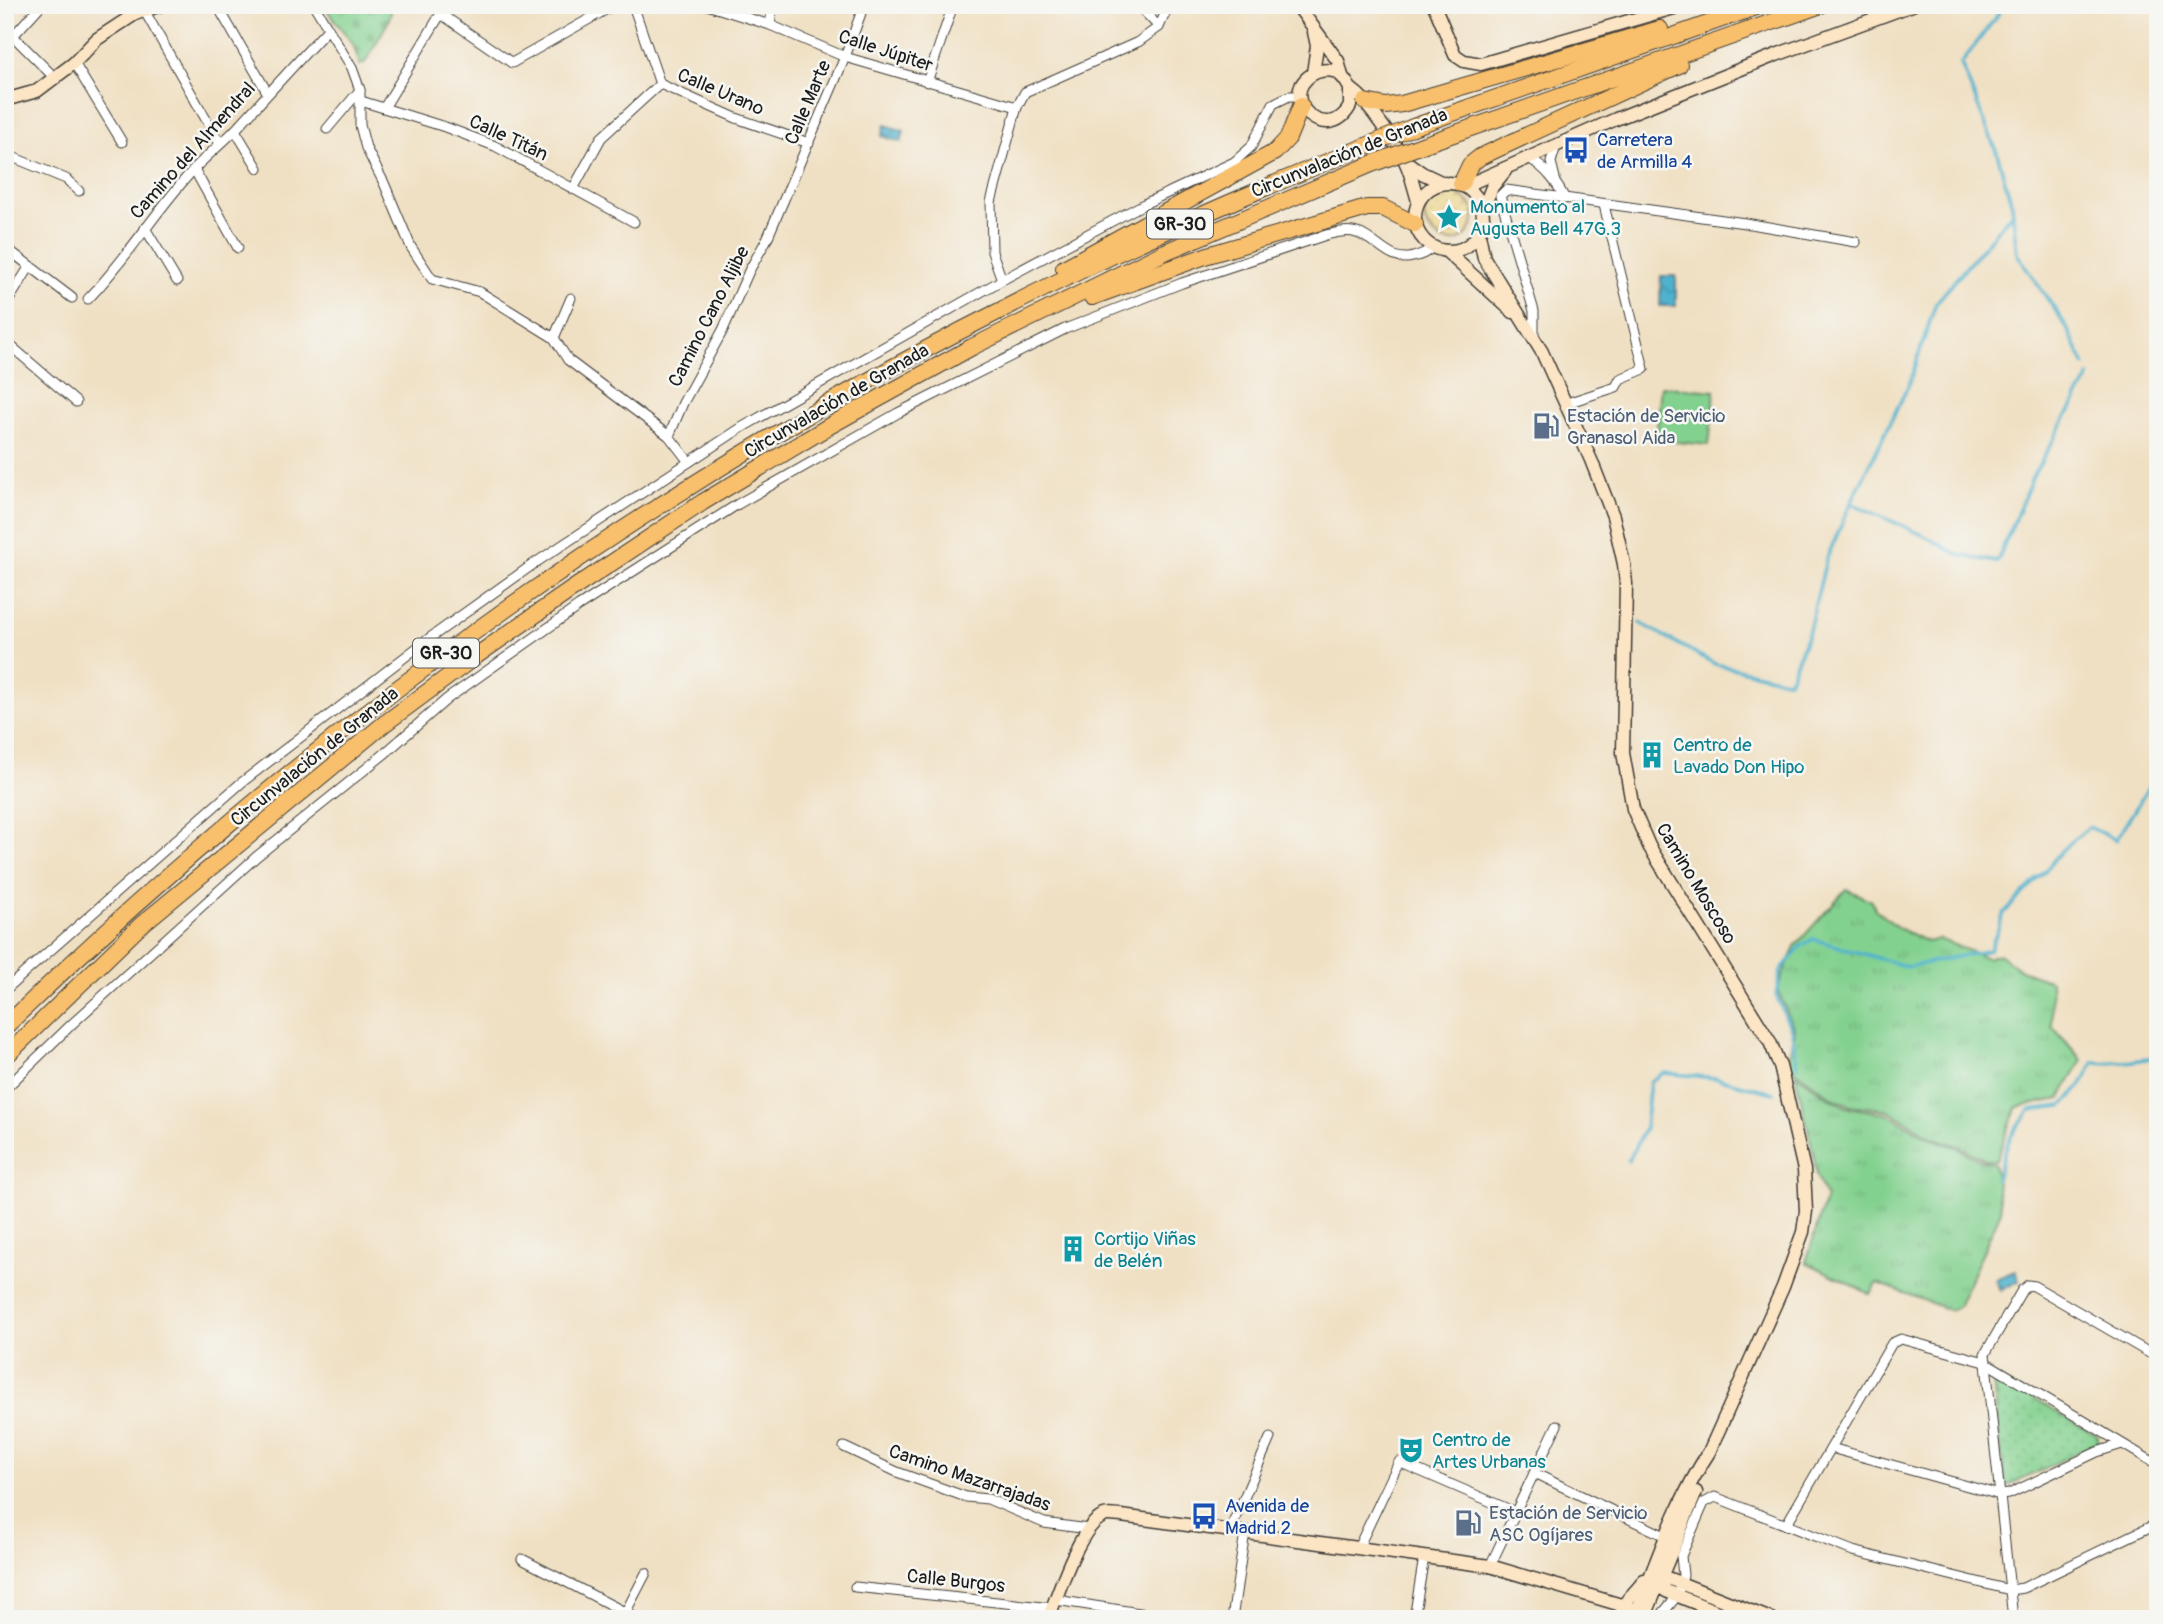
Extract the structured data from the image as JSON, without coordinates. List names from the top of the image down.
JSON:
{
  "streets": {
    "highway": ["Circunvalación de Granada", "GR-30"],
    "street": [
      "Calle Júpiter",
      "Calle Urano",
      "Calle Marte",
      "Calle Titán",
      "Camino del Almendral",
      "Camino Cano Aljibe",
      "Camino Moscoso",
      "Camino Mazarrajadas",
      "Calle Burgos"
    ]
  },
  "crossings": [
    ["Calle Júpiter", "Calle Marte"],
    ["Calle Urano", "Calle Marte"],
    ["Calle Marte", "Camino Cano Aljibe"]
  ],
  "places": {
    "bus stop": ["Carretera de Armilla 4", "Avenida de Madrid 2"],
    "place": ["Monumento al Augusta Bell 47G.3"],
    "fuel station": ["Estación de Servicio Granasol Aida", "Estación de Servicio ASC Ogíjares"],
    "building": ["Centro de Lavado Don Hipo", "Cortijo Viñas de Belén"],
    "theatre": ["Centro de Artes Urbanas"]
  }
}
